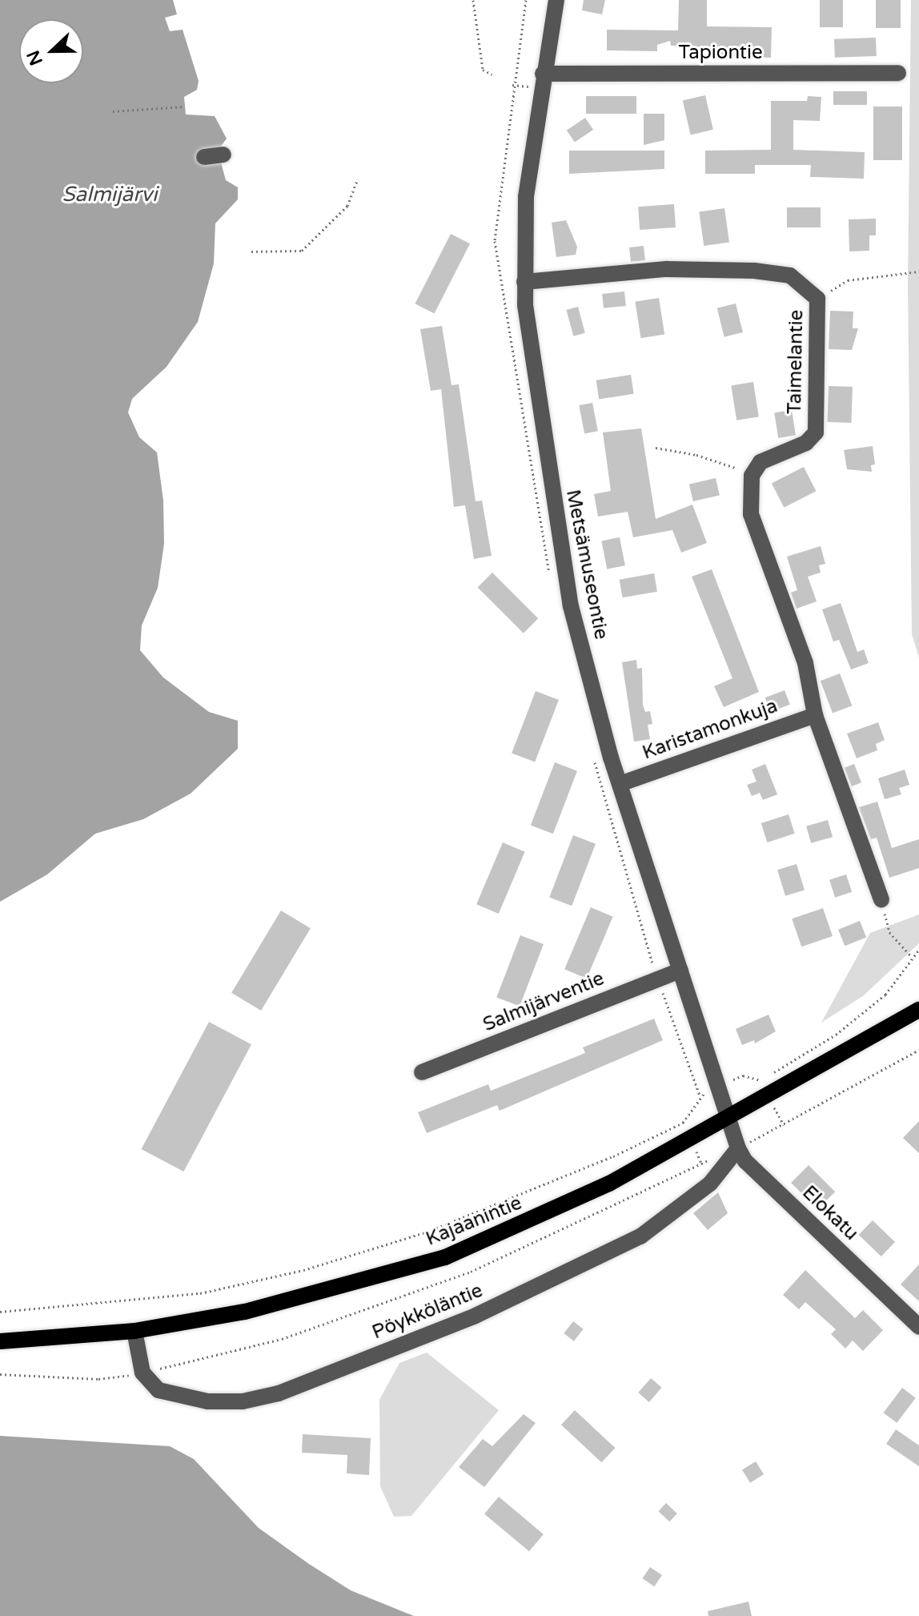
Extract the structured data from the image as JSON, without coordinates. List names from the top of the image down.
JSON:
{
  "streets": {
    "main road": ["Kajaanintie"],
    "street": [
      "Tapiontie",
      "Taimelantie",
      "Metsämuseontie",
      "Karistamonkuja",
      "Salmijärventie",
      "Elokatu",
      "Pöykköläntie"
    ]
  },
  "crossings": [
    ["Tapiontie", "Metsämuseontie"],
    ["Taimelantie", "Metsämuseontie"],
    ["Metsämuseontie", "Karistamonkuja"],
    ["Metsämuseontie", "Salmijärventie"],
    ["Metsämuseontie", "Elokatu"],
    ["Metsämuseontie", "Kajaanintie"],
    ["Elokatu", "Kajaanintie"],
    ["Elokatu", "Pöykköläntie"],
    ["Kajaanintie", "Pöykköläntie"]
  ],
  "water": ["Salmijärvi"],
  "north": "left"
}
